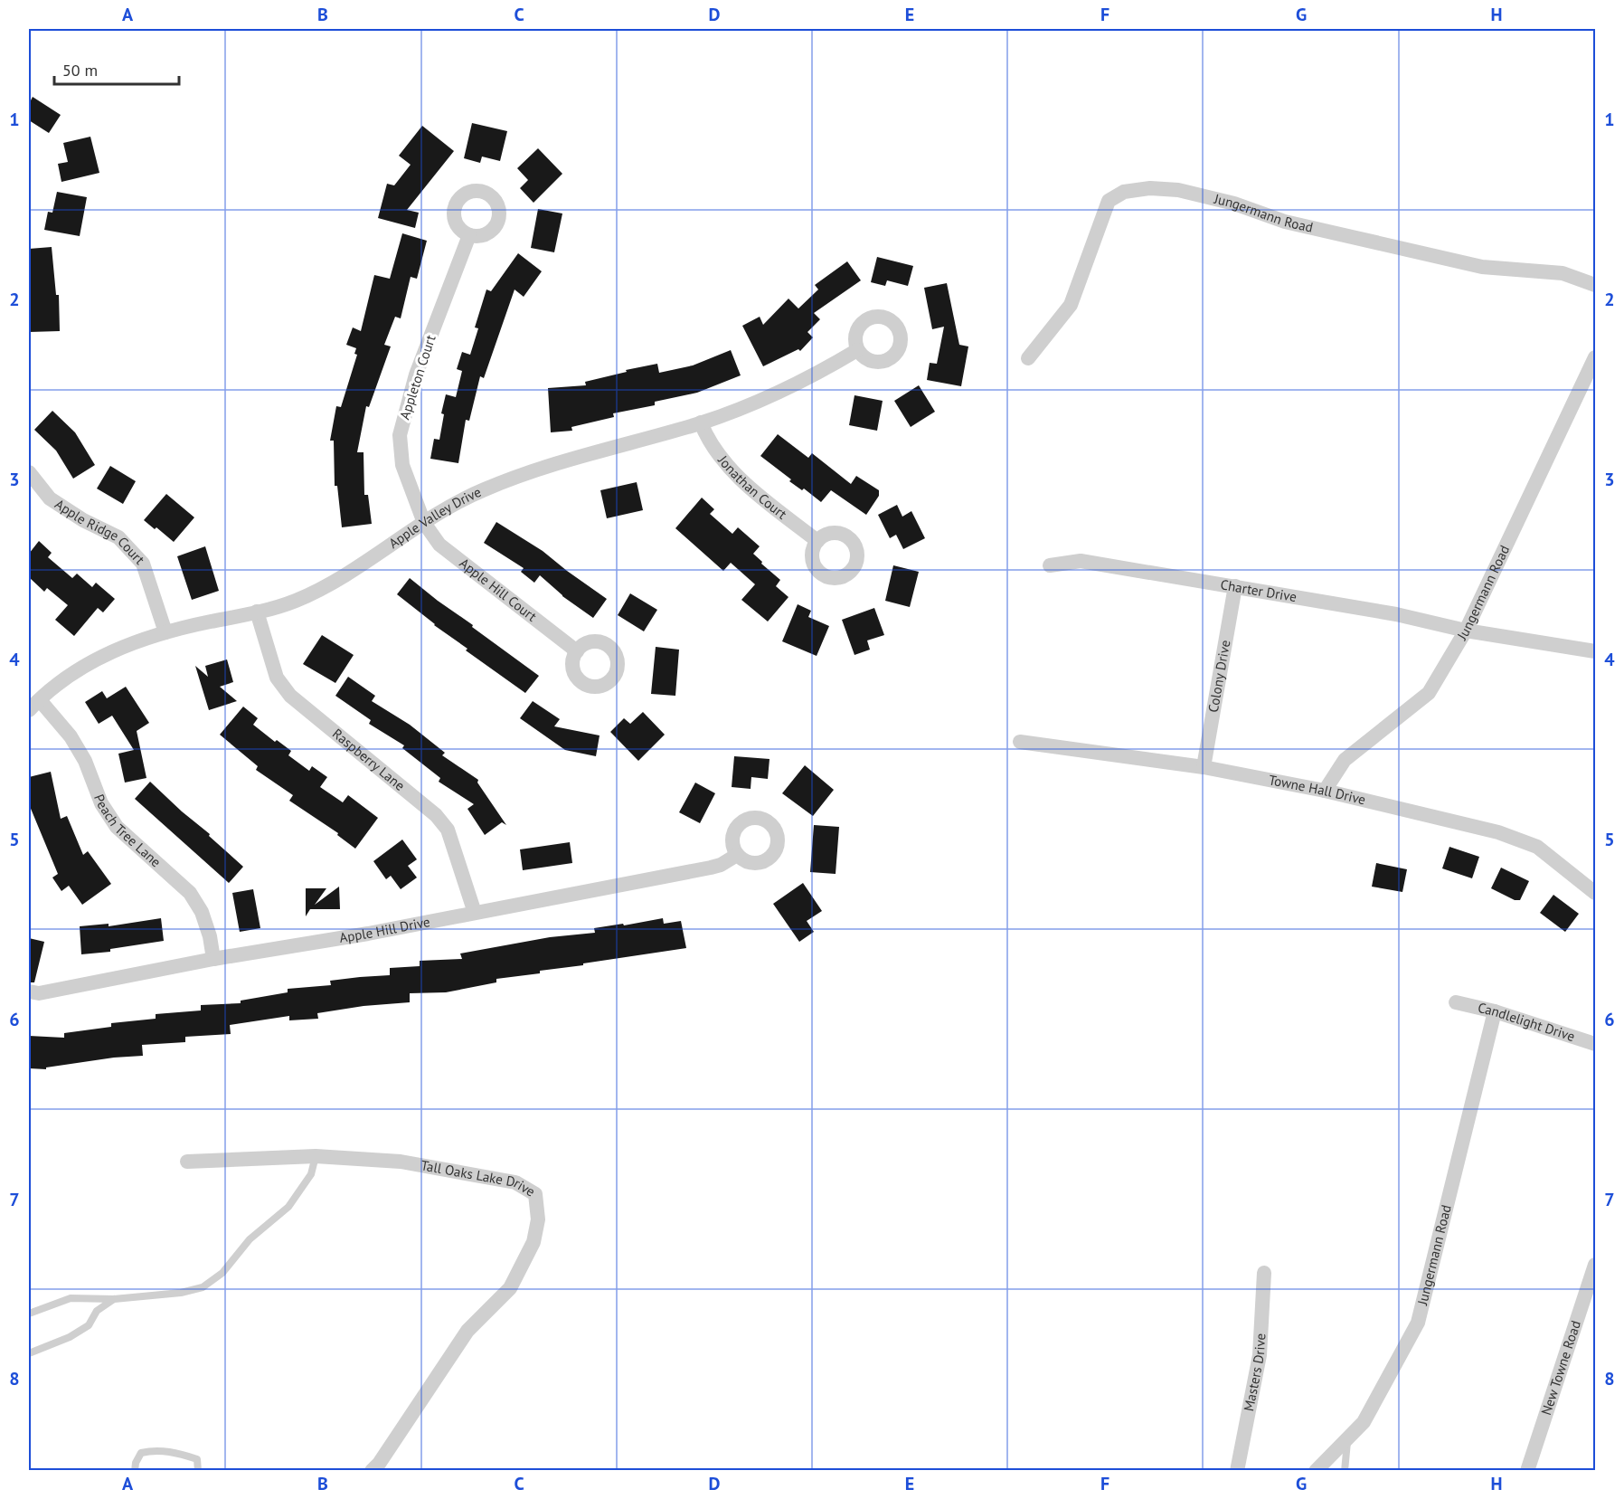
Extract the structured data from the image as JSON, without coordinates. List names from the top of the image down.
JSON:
{
  "streets": {
    "street": [
      "Jungermann Road",
      "Appleton Court",
      "Jonathan Court",
      "Apple Valley Drive",
      "Apple Ridge Court",
      "Apple Hill Court",
      "Charter Drive",
      "Colony Drive",
      "Raspberry Lane",
      "Towne Hall Drive",
      "Peach Tree Lane",
      "Apple Hill Drive",
      "Candlelight Drive",
      "Tall Oaks Lake Drive",
      "New Towne Road",
      "Masters Drive"
    ]
  },
  "crossings": [
    ["Jungermann Road", "Charter Drive"],
    ["Jungermann Road", "Towne Hall Drive"],
    ["Jungermann Road", "Candlelight Drive"],
    ["Appleton Court", "Apple Valley Drive"],
    ["Appleton Court", "Apple Hill Court"],
    ["Jonathan Court", "Apple Valley Drive"],
    ["Apple Valley Drive", "Apple Ridge Court"],
    ["Apple Valley Drive", "Apple Hill Court"],
    ["Apple Valley Drive", "Raspberry Lane"],
    ["Apple Valley Drive", "Peach Tree Lane"],
    ["Charter Drive", "Colony Drive"],
    ["Colony Drive", "Towne Hall Drive"],
    ["Raspberry Lane", "Apple Hill Drive"],
    ["Peach Tree Lane", "Apple Hill Drive"]
  ],
  "scale_bar": "50 m",
  "grid": {
    "columns": [
      "A",
      "B",
      "C",
      "D",
      "E",
      "F",
      "G",
      "H"
    ],
    "rows": [
      "1",
      "2",
      "3",
      "4",
      "5",
      "6",
      "7",
      "8"
    ]
  }
}
